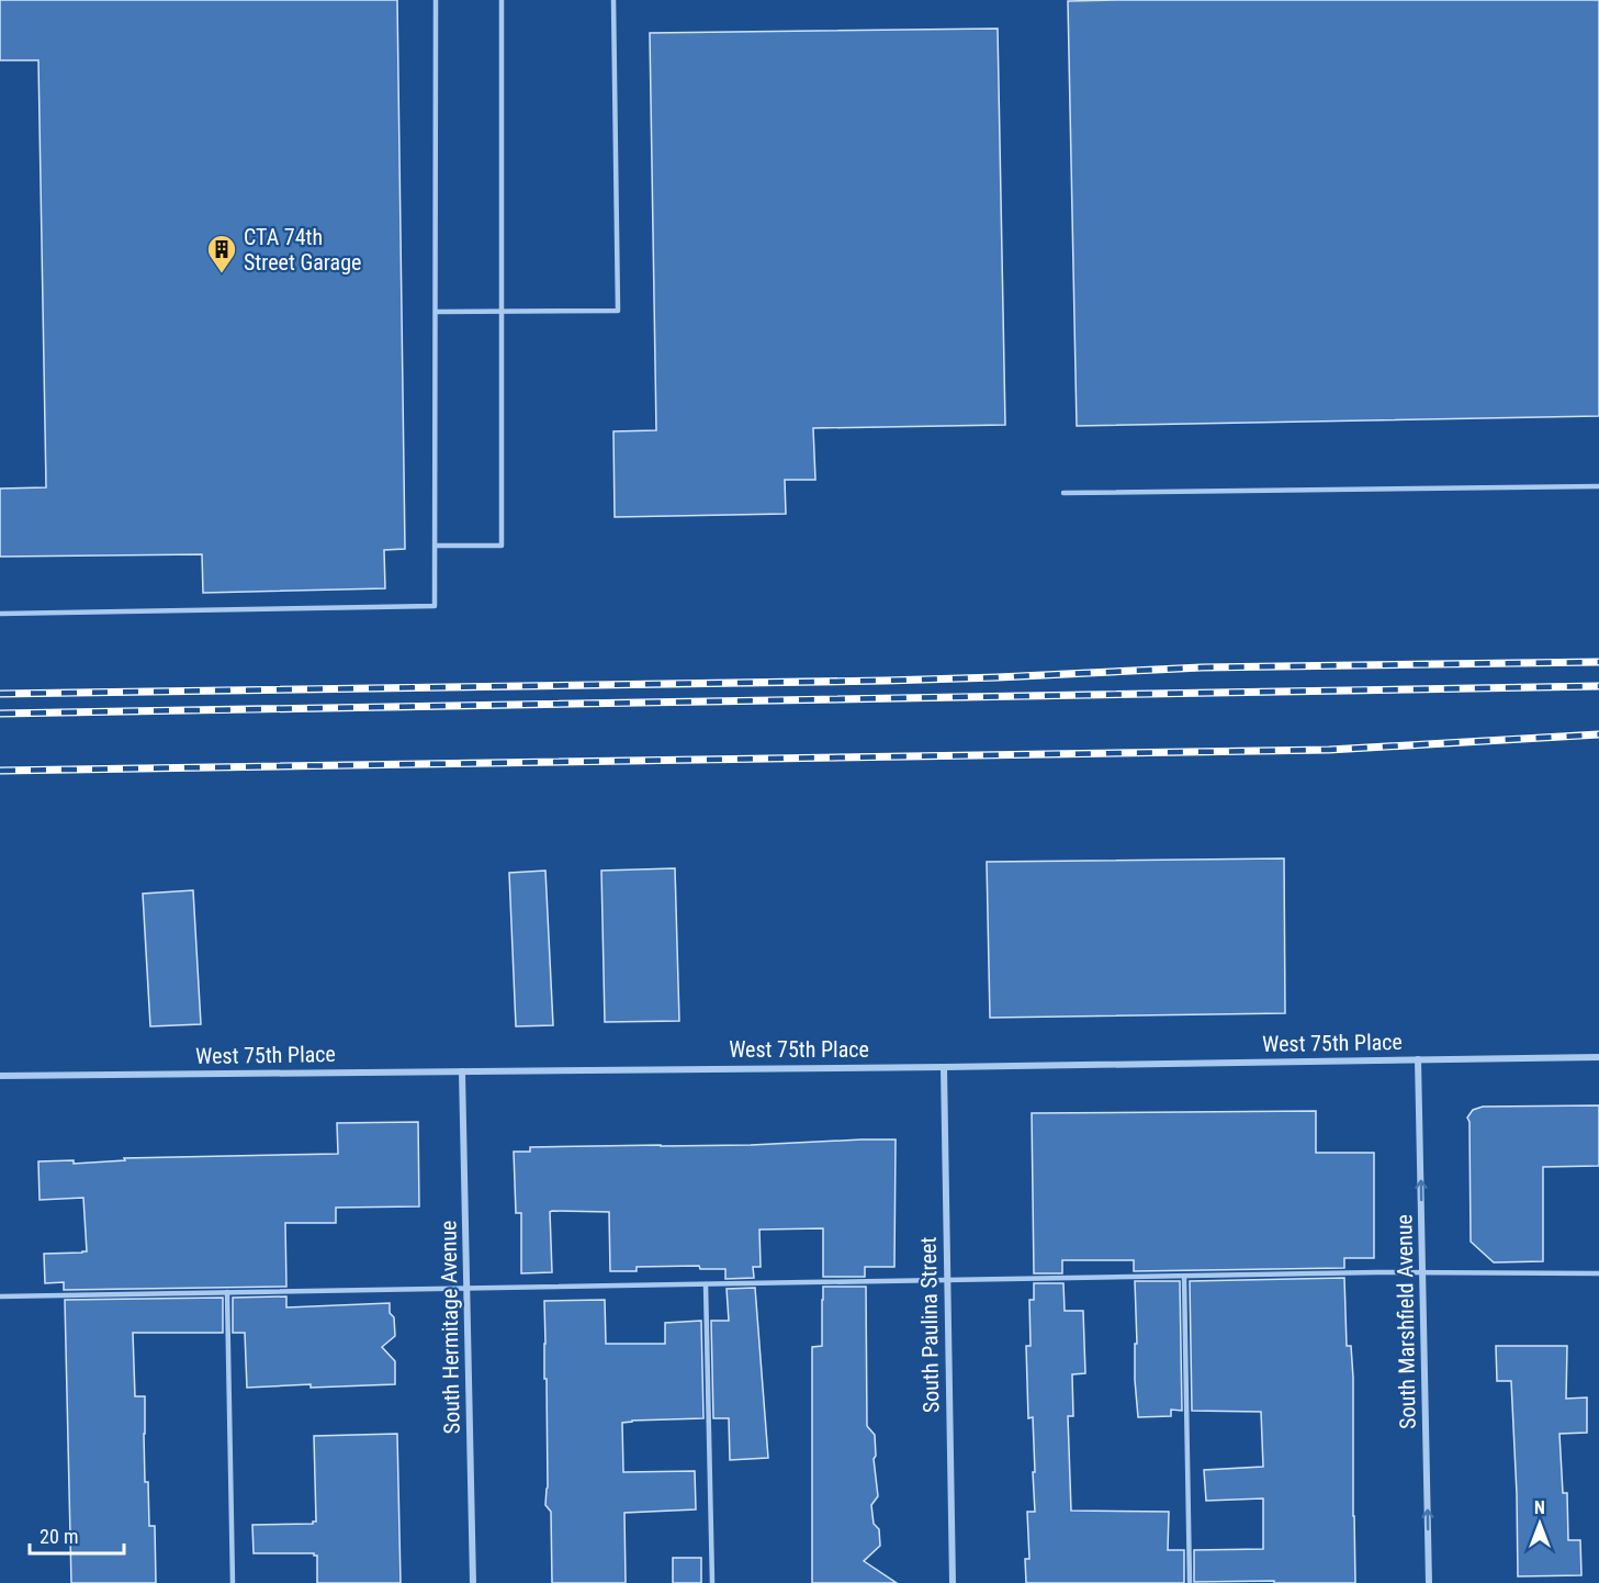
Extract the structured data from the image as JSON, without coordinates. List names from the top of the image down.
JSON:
{
  "streets": {
    "street": [
      "West 75th Place",
      "South Marshfield Avenue",
      "South Paulina Street",
      "South Hermitage Avenue"
    ]
  },
  "crossings": [
    ["West 75th Place", "South Marshfield Avenue"],
    ["West 75th Place", "South Paulina Street"],
    ["West 75th Place", "South Hermitage Avenue"]
  ],
  "one_way": ["South Marshfield Avenue"],
  "places": {
    "building": ["CTA 74th Street Garage"]
  },
  "scale_bar": "20 m",
  "north": "top"
}
